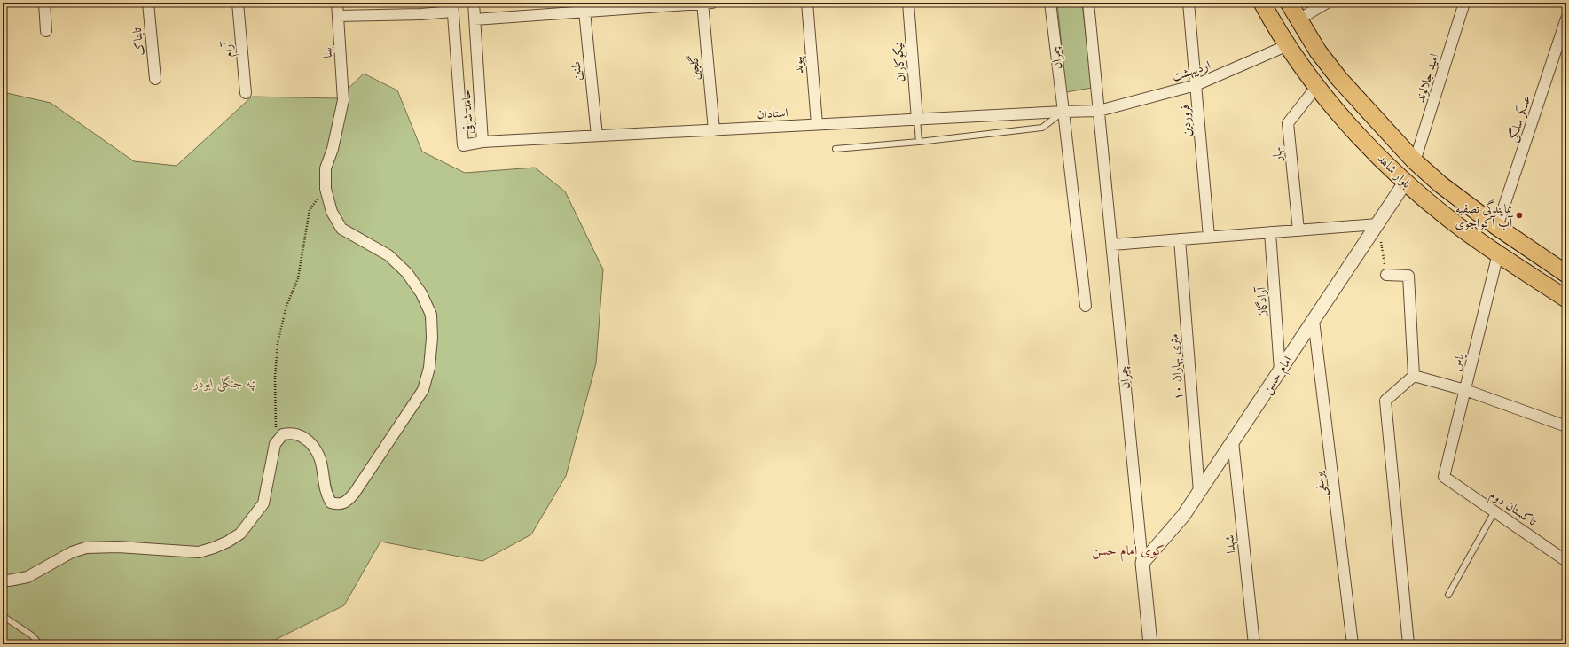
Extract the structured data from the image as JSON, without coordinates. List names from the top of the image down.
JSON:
{
  "streets": {
    "main road": ["بلوار شاهد"],
    "street": [
      "تابناک",
      "آرام",
      "بینا",
      "چمران",
      "نیکوکاران",
      "پیوند",
      "گلچین",
      "طنین",
      "اردیبهشت",
      "امید جلالوند",
      "حامد شرقی",
      "استادان",
      "عسگر سلگی",
      "فروردین",
      "بهار",
      "آزادگان",
      "یاس",
      "۱۰ متری بهاران",
      "امام حسن",
      "یوسفی",
      "تاکستان دوم",
      "شهدا"
    ]
  },
  "crossings": [
    ["چمران", "اردیبهشت"],
    ["چمران", "استادان"],
    ["چمران", "امام حسن"],
    ["نیکوکاران", "استادان"],
    ["پیوند", "استادان"],
    ["گلچین", "استادان"],
    ["طنین", "استادان"],
    ["اردیبهشت", "فروردین"],
    ["اردیبهشت", "بلوار شاهد"],
    ["امید جلالوند", "بلوار شاهد"],
    ["حامد شرقی", "استادان"],
    ["عسگر سلگی", "بلوار شاهد"],
    ["بهار", "بلوار شاهد"],
    ["بلوار شاهد", "یاس"],
    ["بلوار شاهد", "امام حسن"],
    ["آزادگان", "امام حسن"],
    ["یاس", "تاکستان دوم"],
    ["۱۰ متری بهاران", "امام حسن"],
    ["امام حسن", "یوسفی"],
    ["امام حسن", "شهدا"]
  ],
  "districts": ["کوی امام حسن"],
  "parks": ["تپه جنگلی ابوذر"],
  "places": ["نمایندگی تصفیه آب آکواجوی"]
}
